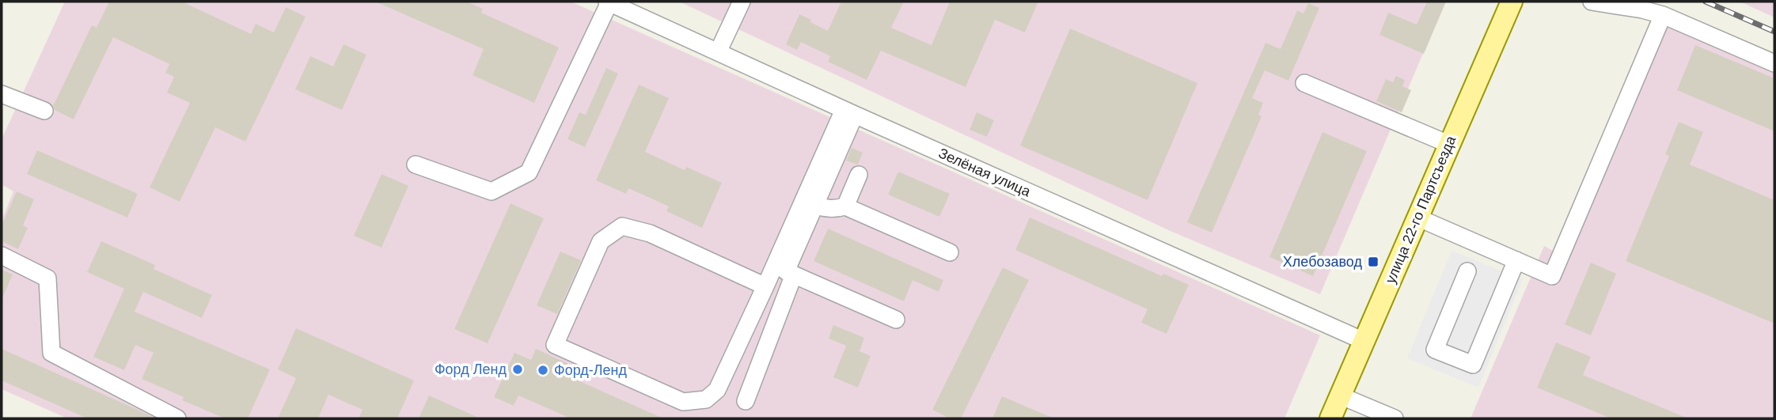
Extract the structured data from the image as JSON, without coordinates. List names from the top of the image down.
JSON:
{
  "streets": {
    "main road": ["улица 22-го Партсъезда"],
    "street": ["Зелёная улица"]
  },
  "crossings": [
    ["Зелёная улица", "улица 22-го Партсъезда"]
  ],
  "places": {
    "transit": ["Хлебозавод"],
    "other": ["Форд Ленд", "Форд-Ленд"]
  }
}
